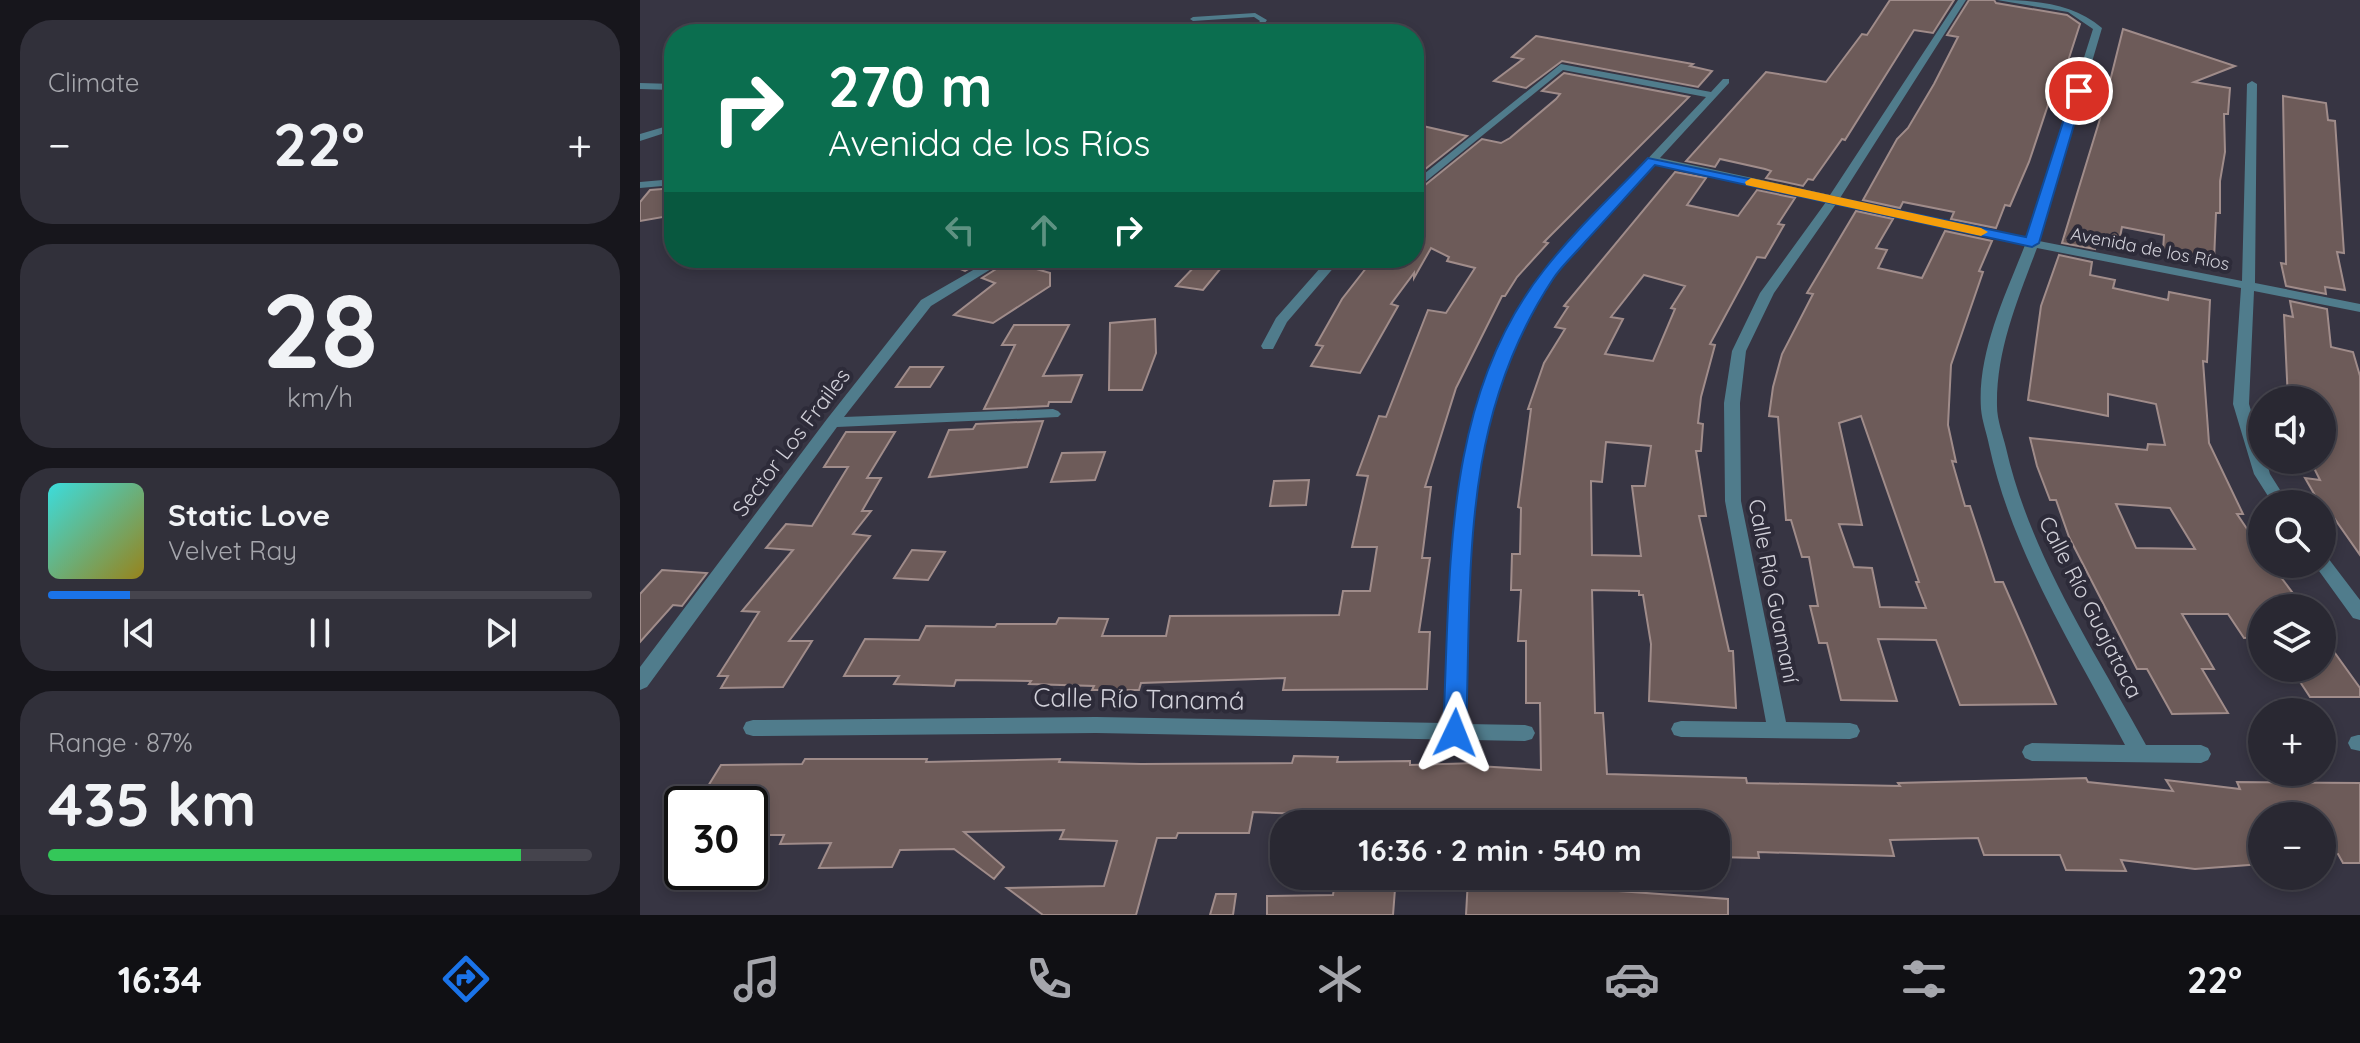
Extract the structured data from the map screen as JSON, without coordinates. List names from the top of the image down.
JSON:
{
  "streets": {
    "street": [
      "Avenida de los Ríos",
      "Sector Los Frailes",
      "Calle Río Guamaní",
      "Calle Río Guajataca",
      "Calle Río Tanamá"
    ]
  },
  "crossings": [
    ["Avenida de los Ríos", "Calle Río Guamaní"],
    ["Avenida de los Ríos", "Calle Río Guajataca"]
  ],
  "page": {
    "tile": [
      "Climate",
      ["28", "km/h"],
      ["Range · 87%", "435 km"]
    ],
    "turn": ["270 m", "Avenida de los Ríos"],
    "heat": ["−", "22°", "+"],
    "map_buttons": ["+", "−"],
    "song": ["Static Love", "Velvet Ray"],
    "limit": "30",
    "trip": "16:36 · 2 min · 540 m",
    "tabs": ["16:34", "22°"]
  }
}
